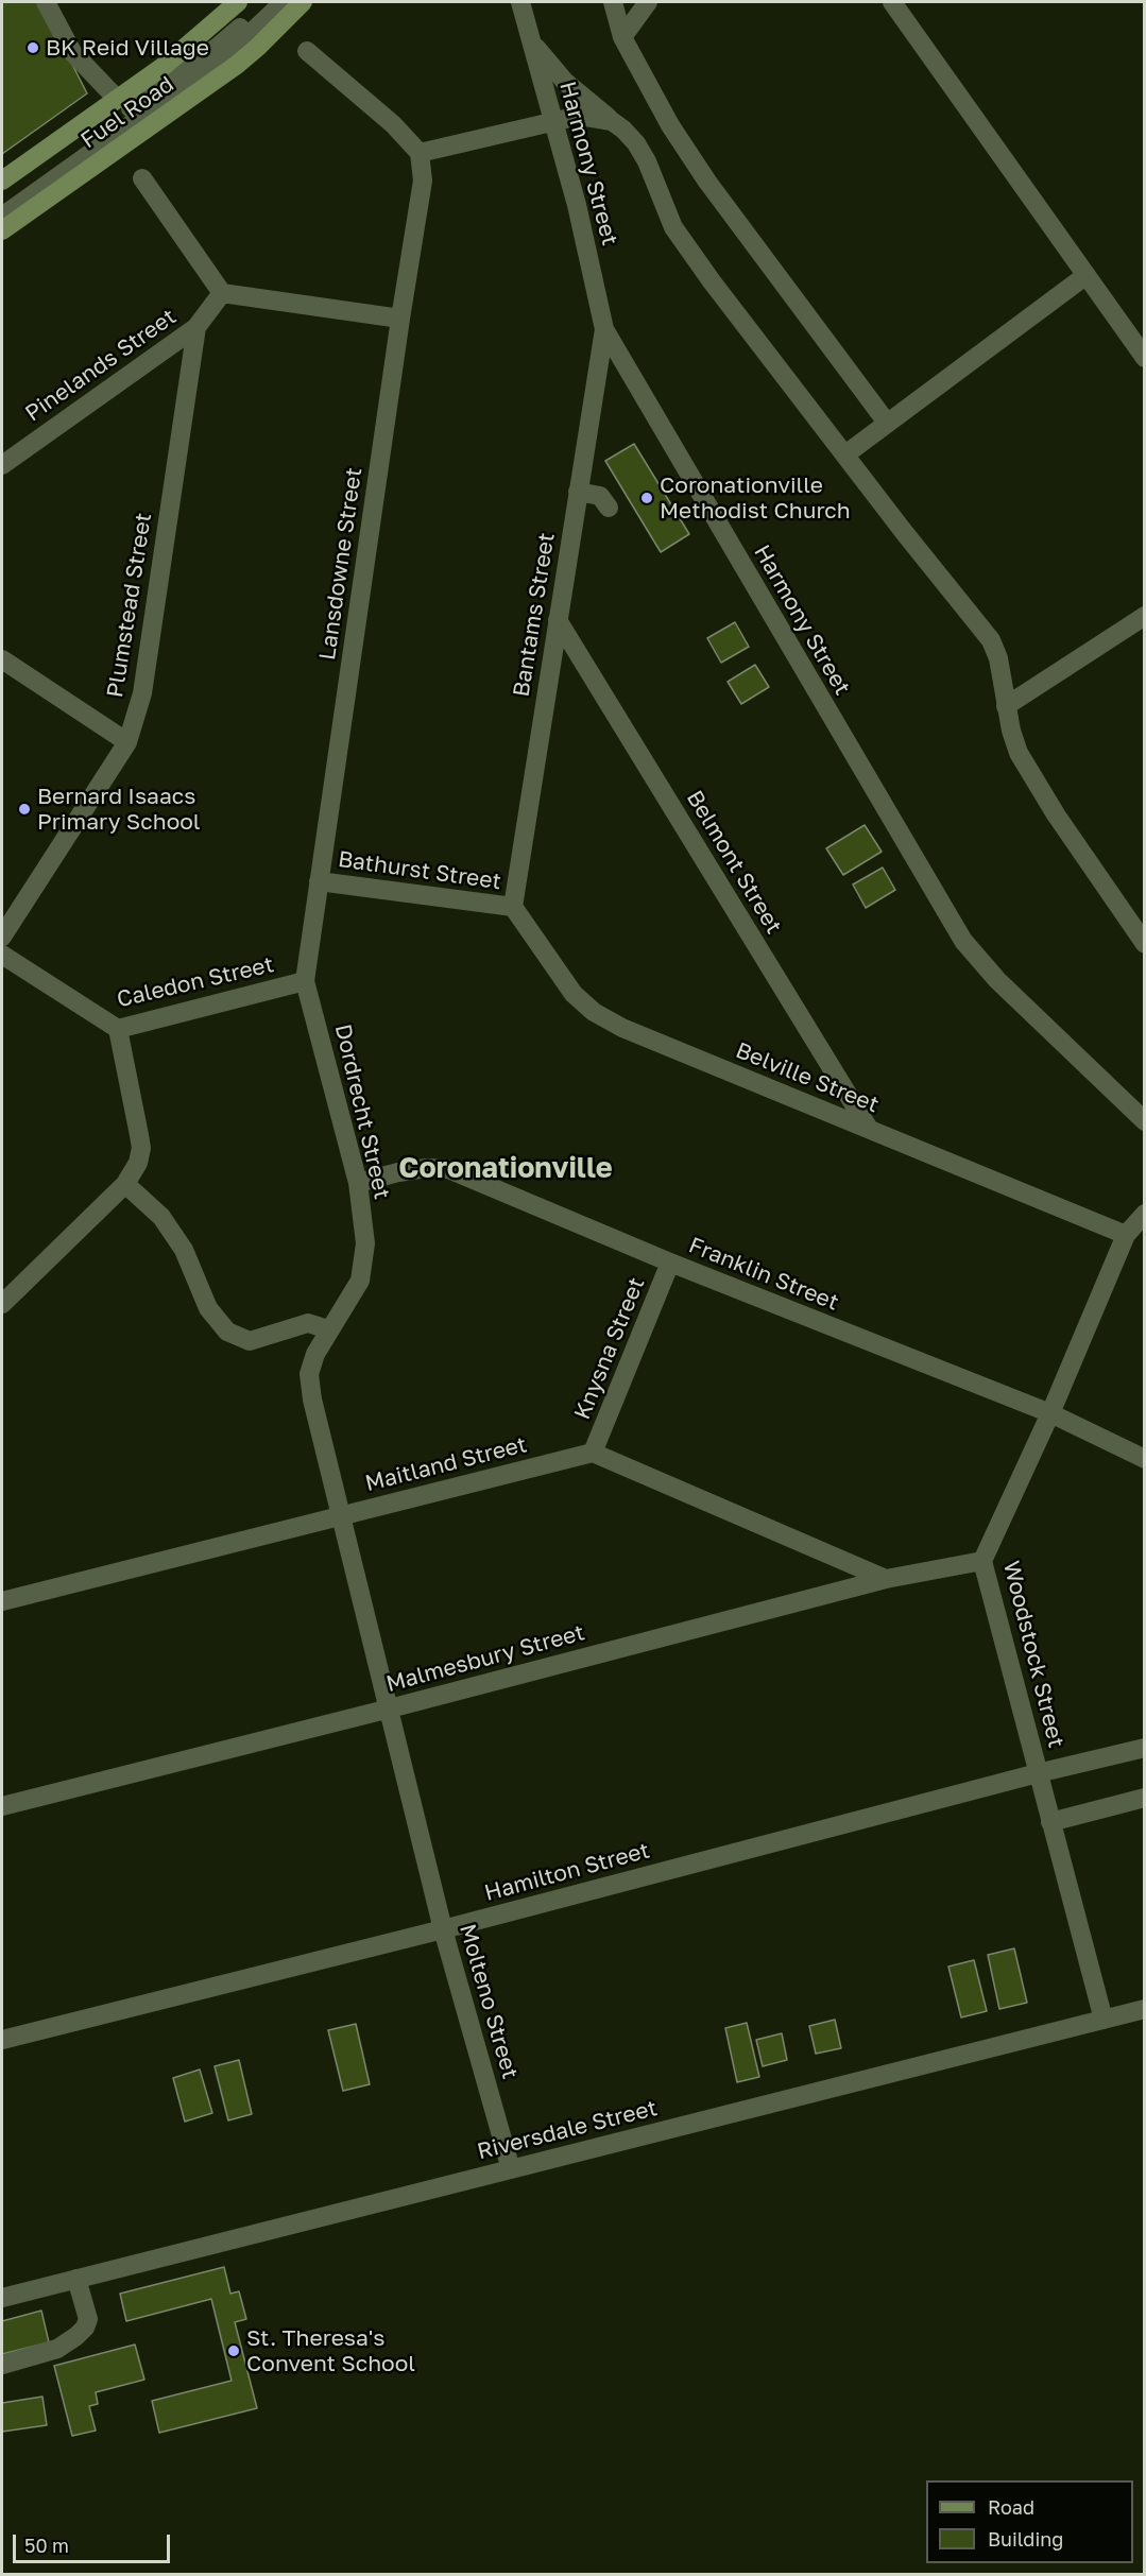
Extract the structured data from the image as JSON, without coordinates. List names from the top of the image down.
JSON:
{
  "streets": {
    "main road": ["Fuel Road"],
    "street": [
      "Harmony Street",
      "Pinelands Street",
      "Lansdowne Street",
      "Plumstead Street",
      "Bantams Street",
      "Belmont Street",
      "Bathurst Street",
      "Caledon Street",
      "Belville Street",
      "Dordrecht Street",
      "Franklin Street",
      "Knysna Street",
      "Maitland Street",
      "Woodstock Street",
      "Malmesbury Street",
      "Hamilton Street",
      "Molteno Street",
      "Riversdale Street"
    ]
  },
  "crossings": [
    ["Harmony Street", "Bantams Street"],
    ["Pinelands Street", "Plumstead Street"],
    ["Lansdowne Street", "Bathurst Street"],
    ["Lansdowne Street", "Caledon Street"],
    ["Lansdowne Street", "Dordrecht Street"],
    ["Bantams Street", "Belmont Street"],
    ["Bantams Street", "Bathurst Street"],
    ["Bantams Street", "Belville Street"],
    ["Belmont Street", "Belville Street"],
    ["Bathurst Street", "Belville Street"],
    ["Caledon Street", "Dordrecht Street"],
    ["Belville Street", "Woodstock Street"],
    ["Dordrecht Street", "Franklin Street"],
    ["Dordrecht Street", "Molteno Street"],
    ["Franklin Street", "Knysna Street"],
    ["Franklin Street", "Woodstock Street"],
    ["Knysna Street", "Maitland Street"],
    ["Maitland Street", "Molteno Street"],
    ["Woodstock Street", "Malmesbury Street"],
    ["Woodstock Street", "Hamilton Street"],
    ["Woodstock Street", "Riversdale Street"],
    ["Malmesbury Street", "Molteno Street"],
    ["Hamilton Street", "Molteno Street"],
    ["Molteno Street", "Riversdale Street"]
  ],
  "districts": ["Coronationville"],
  "places": [
    "BK Reid Village",
    "Coronationville Methodist Church",
    "Bernard Isaacs Primary School",
    "St. Theresa's Convent School"
  ],
  "legend": ["Road", "Building"],
  "scale_bar": "50 m"
}
